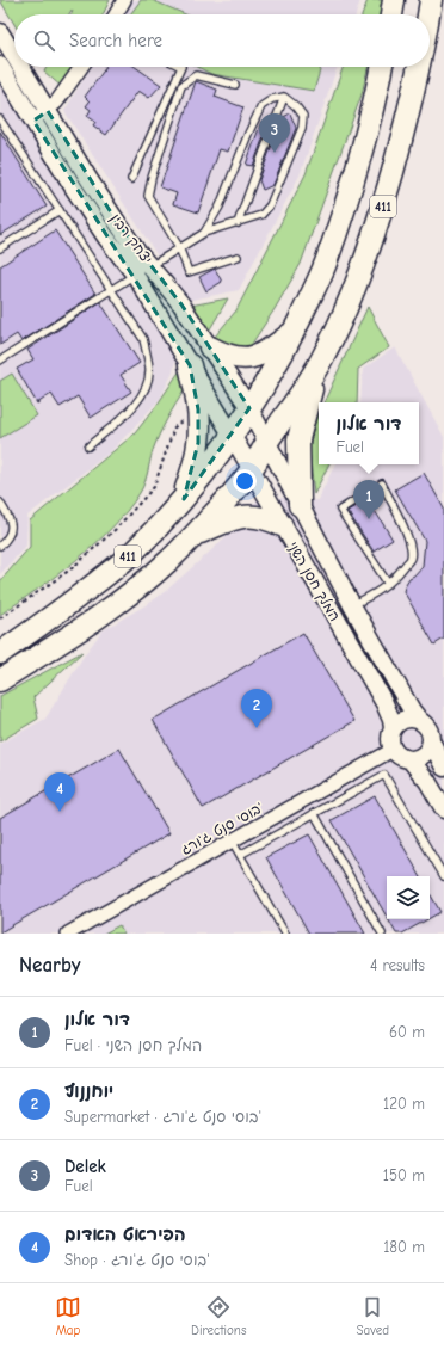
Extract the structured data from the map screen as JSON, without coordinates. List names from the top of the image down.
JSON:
{
  "streets": {
    "main road": ["411"],
    "street": ["יצחק רבין", "המלך חסן השני", "בוסי סנט ג'ורג'"]
  },
  "crossings": [
    ["411", "יצחק רבין"],
    ["411", "המלך חסן השני"],
    ["יצחק רבין", "המלך חסן השני"],
    ["המלך חסן השני", "בוסי סנט ג'ורג'"]
  ],
  "page": {
    "search": "Search here",
    "pins": [
      "3",
      "1",
      "2",
      "4"
    ],
    "popup": ["דור אלון", "Fuel"],
    "heading": ["Nearby", "4 results"],
    "list": [
      {
        "mark": "1",
        "name": "דור אלון",
        "note": "Fuel · המלך חסן השני",
        "value": "60 m"
      },
      {
        "mark": "2",
        "name": "יוחננוף",
        "note": "Supermarket · בוסי סנט ג'ורג'",
        "value": "120 m"
      },
      {
        "mark": "3",
        "name": "Delek",
        "note": "Fuel",
        "value": "150 m"
      },
      {
        "mark": "4",
        "name": "הפיראט האדום",
        "note": "Shop · בוסי סנט ג'ורג'",
        "value": "180 m"
      }
    ],
    "nav": ["Map", "Directions", "Saved"]
  }
}
